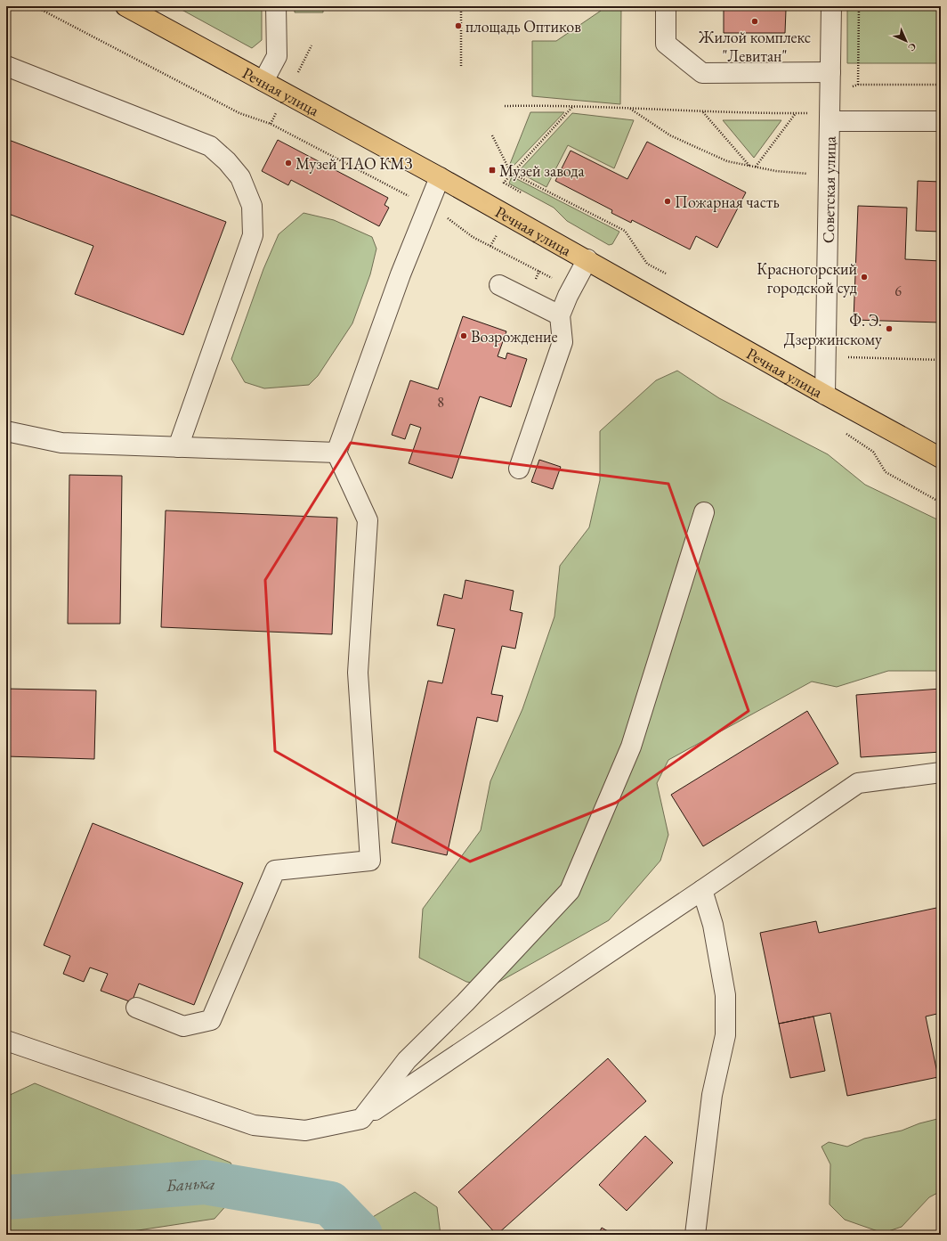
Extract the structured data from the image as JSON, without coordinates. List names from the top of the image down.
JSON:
{
  "streets": {
    "main road": ["Речная улица"],
    "street": ["Советская улица"]
  },
  "crossings": [
    ["Речная улица", "Советская улица"]
  ],
  "water": ["Банька"],
  "places": {
    "other": [
      "Жилой комплекс \"Левитан\"",
      "площадь Оптиков",
      "Музей ПАО КМЗ",
      "Пожарная часть",
      "Красногорский городской суд",
      "Ф. Э. Дзержинскому",
      "Возрождение"
    ],
    "transit": ["Музей завода"]
  },
  "house_numbers": ["6", "8"],
  "north": "bottom right"
}
